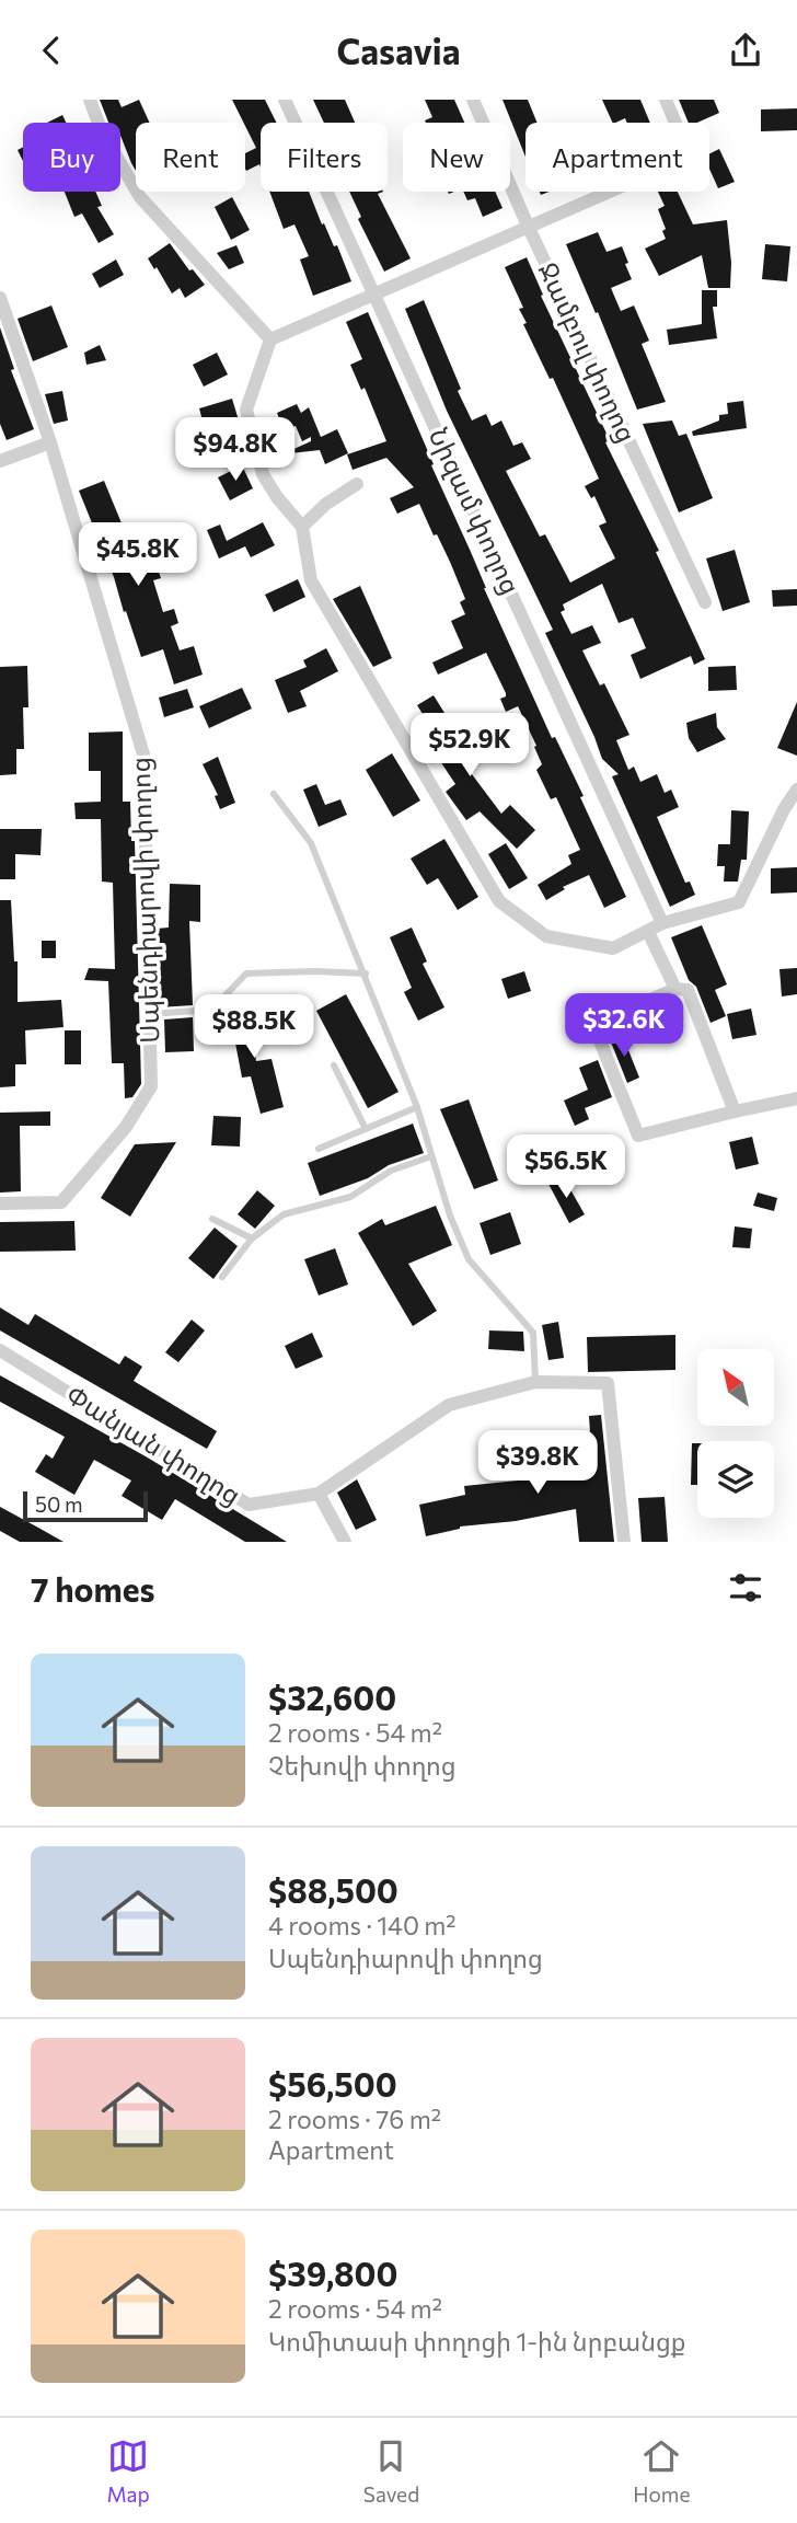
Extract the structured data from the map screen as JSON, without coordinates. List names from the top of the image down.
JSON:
{
  "streets": {
    "street": [
      "Ջամբուլ փողոց",
      "Նիզամ փողոց",
      "Սպենդիարովի փողոց",
      "Փանյան փողոց"
    ]
  },
  "scale_bar": "50 m",
  "north": "top left",
  "page": {
    "header": "Casavia",
    "chip": [
      "Buy",
      "Rent",
      "Filters",
      "New",
      "Apartment"
    ],
    "price": [
      "$94.8K",
      "$45.8K",
      "$52.9K",
      "$32.6K",
      "$88.5K",
      "$56.5K",
      "$39.8K"
    ],
    "scale": "50 m",
    "heading": "7 homes",
    "list": [
      {
        "name": "$32,600",
        "note": "2 rooms · 54 m² · Չեխովի փողոց"
      },
      {
        "name": "$88,500",
        "note": "4 rooms · 140 m² · Սպենդիարովի փողոց"
      },
      {
        "name": "$56,500",
        "note": "2 rooms · 76 m² · Apartment"
      },
      {
        "name": "$39,800",
        "note": "2 rooms · 54 m² · Կոմիտասի փողոցի 1-ին նրբանցք"
      }
    ],
    "tabs": ["Map", "Saved", "Home"]
  }
}
